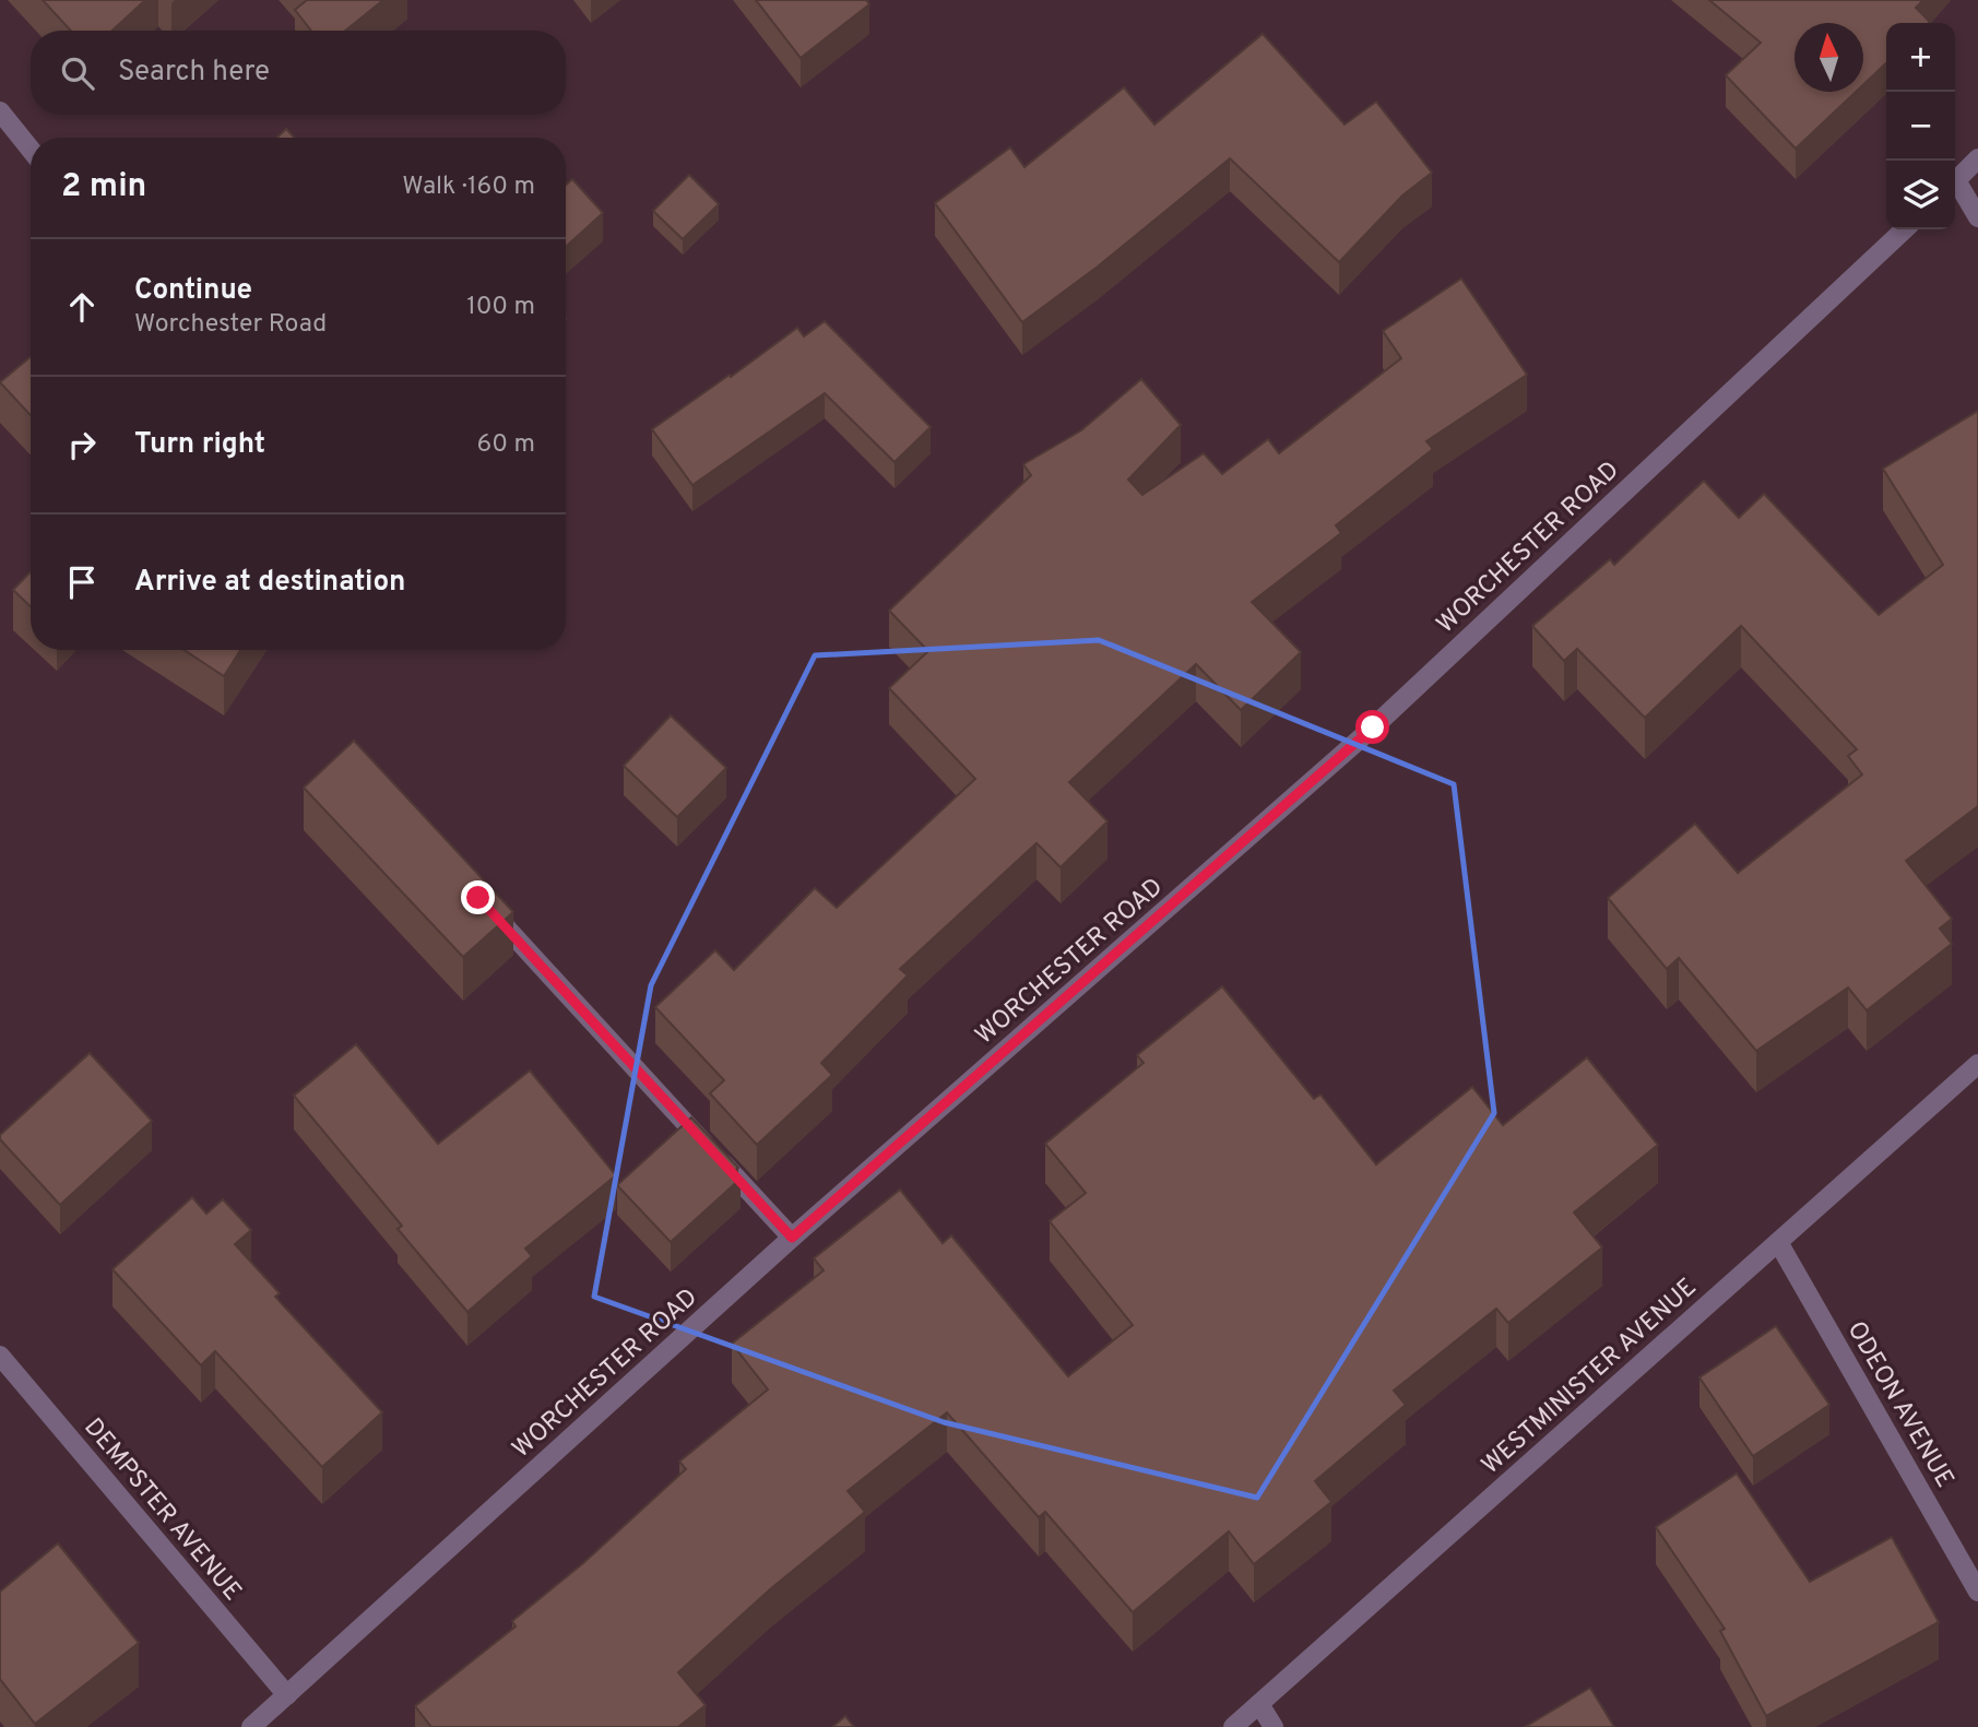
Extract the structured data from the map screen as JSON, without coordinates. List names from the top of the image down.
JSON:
{
  "streets": {
    "street": [
      "WORCHESTER ROAD",
      "WESTMINISTER AVENUE",
      "ODEON AVENUE",
      "DEMPSTER AVENUE"
    ]
  },
  "crossings": [
    ["WORCHESTER ROAD", "DEMPSTER AVENUE"],
    ["WESTMINISTER AVENUE", "ODEON AVENUE"]
  ],
  "north": "top",
  "page": {
    "map_buttons": ["+", "−"],
    "search": "Search here",
    "heading": ["2 min", "Walk · 160 m"],
    "list": [
      ["Continue", "Worchester Road", "100 m"],
      ["Turn right", "60 m"],
      "Arrive at destination"
    ]
  }
}
